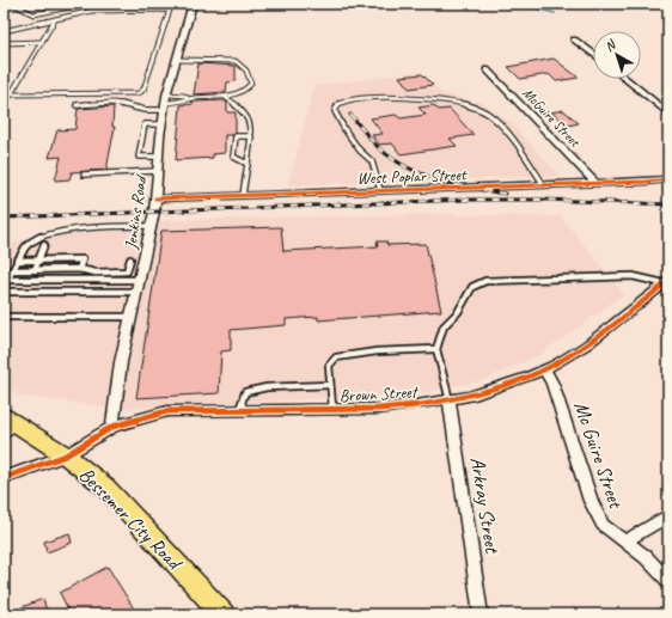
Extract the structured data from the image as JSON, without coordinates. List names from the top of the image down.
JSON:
{
  "streets": {
    "main road": ["Bessemer City Road"],
    "street": [
      "McGuire Street",
      "West Poplar Street",
      "Jenkins Road",
      "Brown Street",
      "Mc Guire Street",
      "Arkray Street"
    ]
  },
  "crossings": [
    ["McGuire Street", "West Poplar Street"],
    ["West Poplar Street", "Jenkins Road"],
    ["Jenkins Road", "Brown Street"],
    ["Brown Street", "Mc Guire Street"],
    ["Brown Street", "Arkray Street"],
    ["Brown Street", "Bessemer City Road"]
  ],
  "north": "top left"
}
